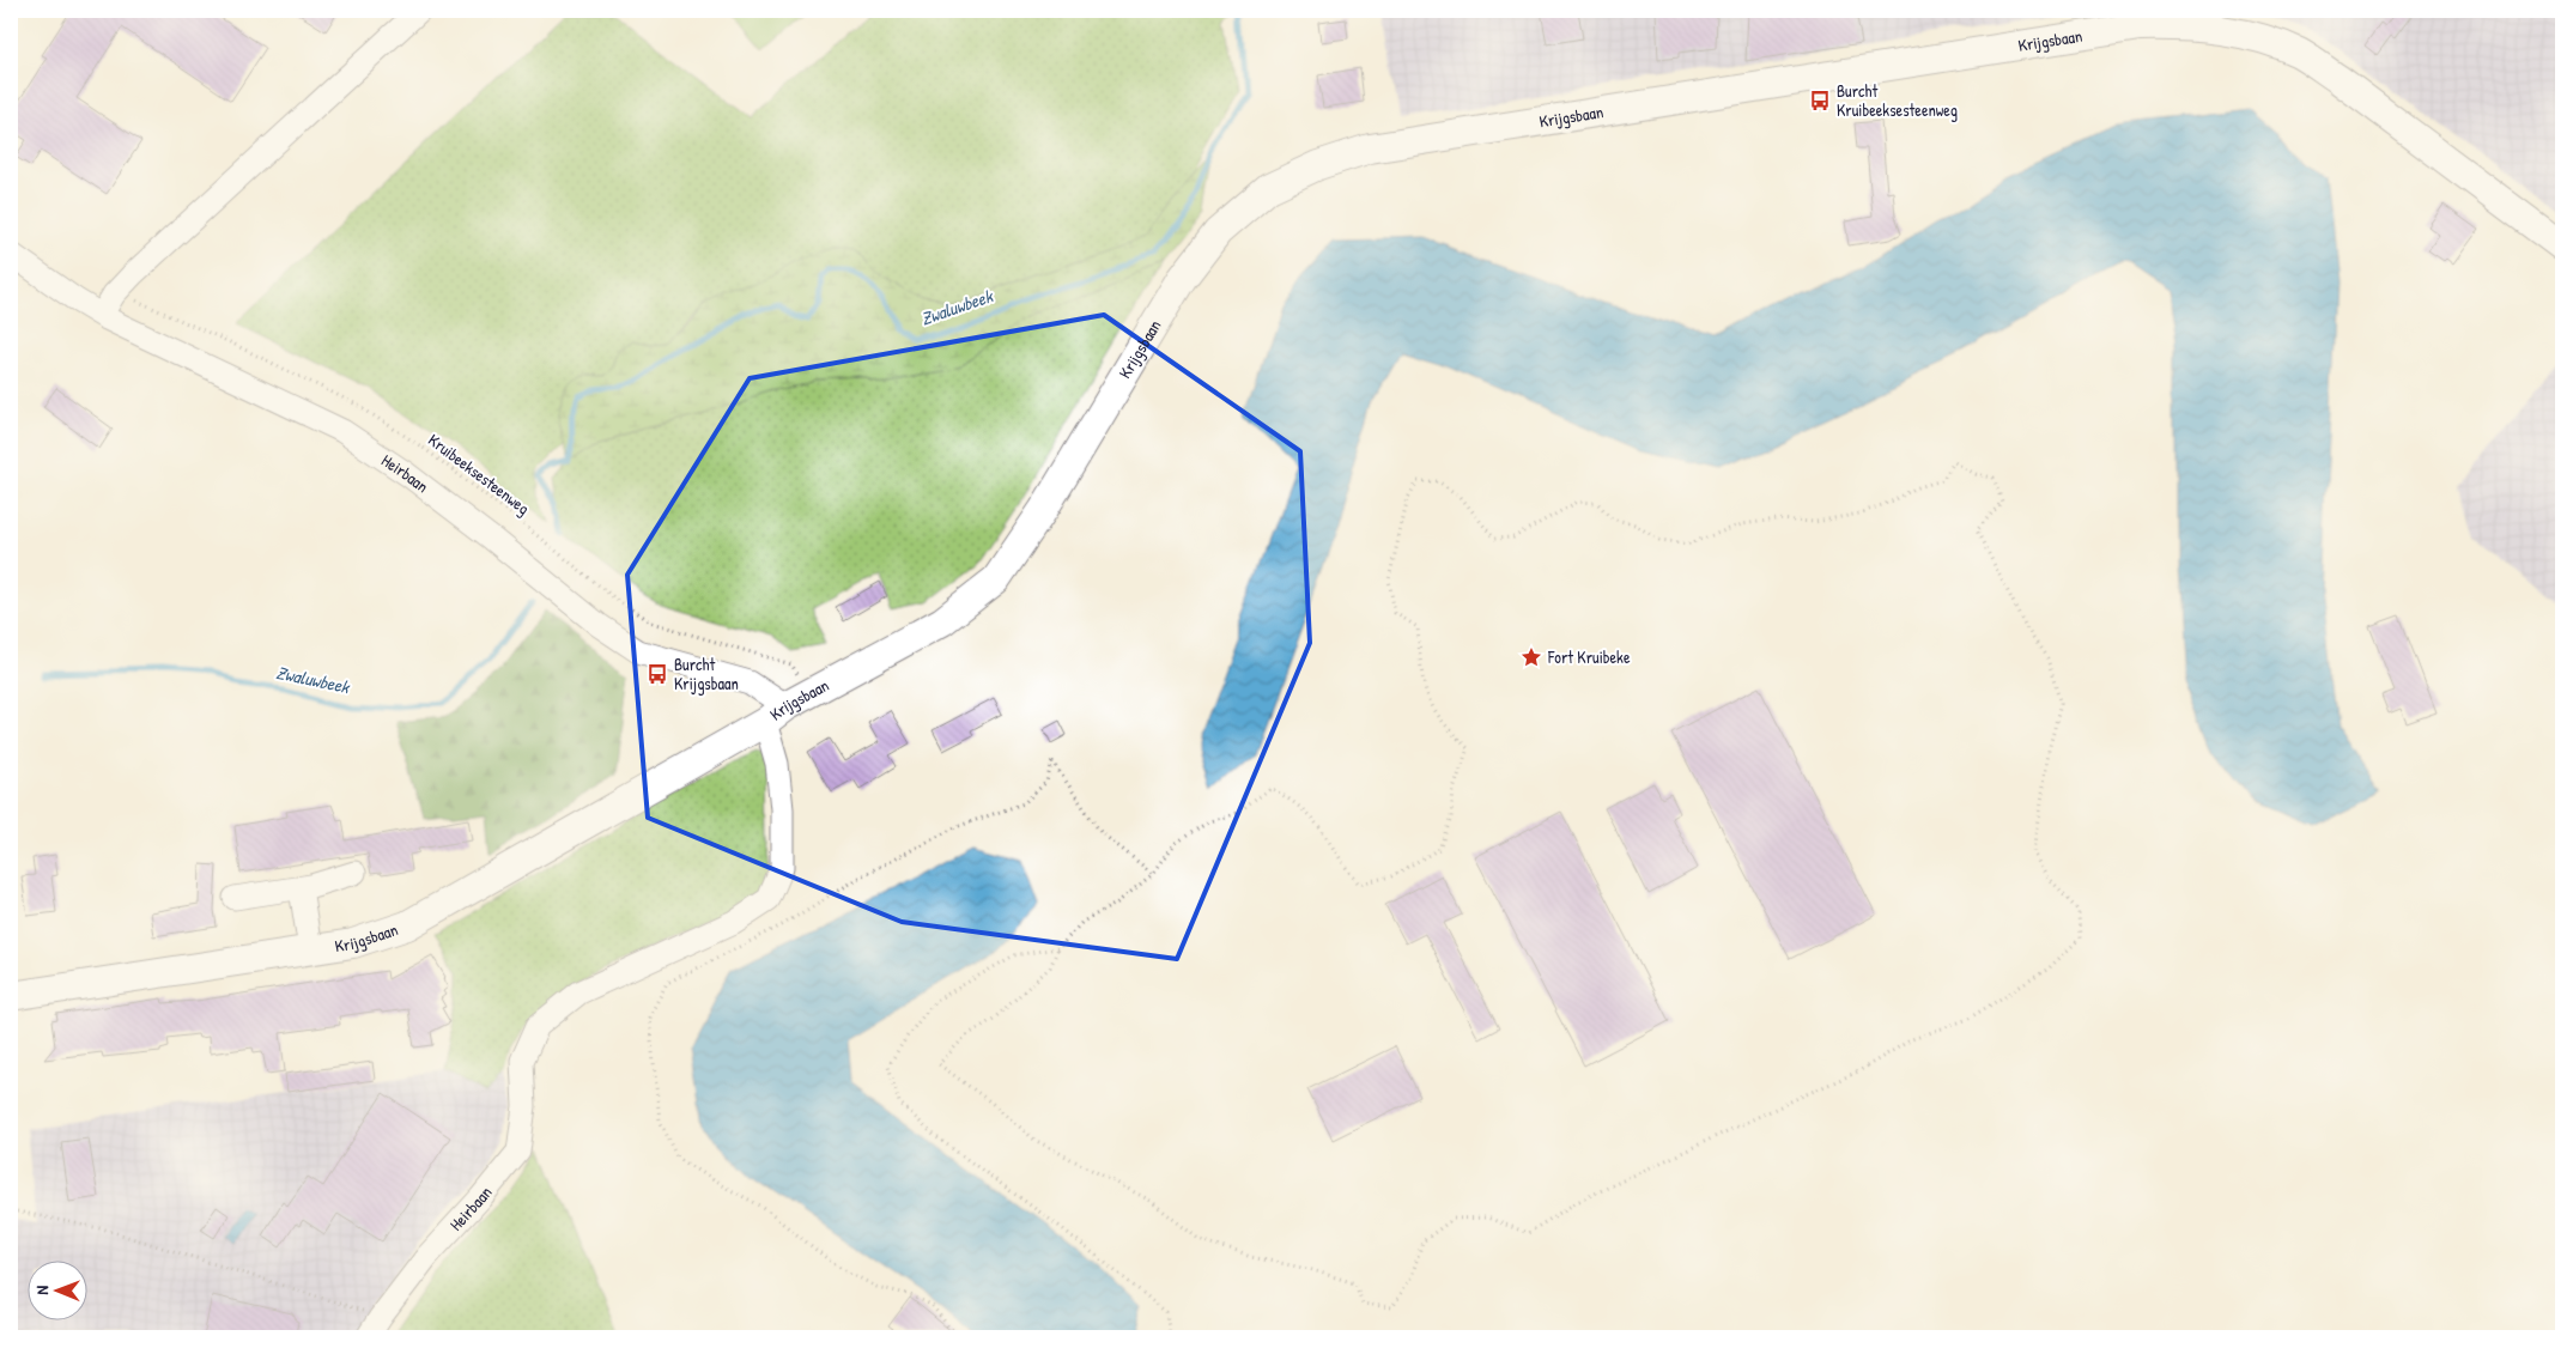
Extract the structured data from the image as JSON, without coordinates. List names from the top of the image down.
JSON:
{
  "streets": {
    "main road": ["Krijgsbaan"],
    "street": ["Heirbaan"],
    "path": ["Kruibeeksesteenweg"]
  },
  "crossings": [
    ["Krijgsbaan", "Heirbaan"],
    ["Krijgsbaan", "Kruibeeksesteenweg"]
  ],
  "water": ["Zwaluwbeek"],
  "places": {
    "bus stop": ["Burcht Kruibeeksesteenweg", "Burcht Krijgsbaan"],
    "place": ["Fort Kruibeke"]
  },
  "north": "left"
}
